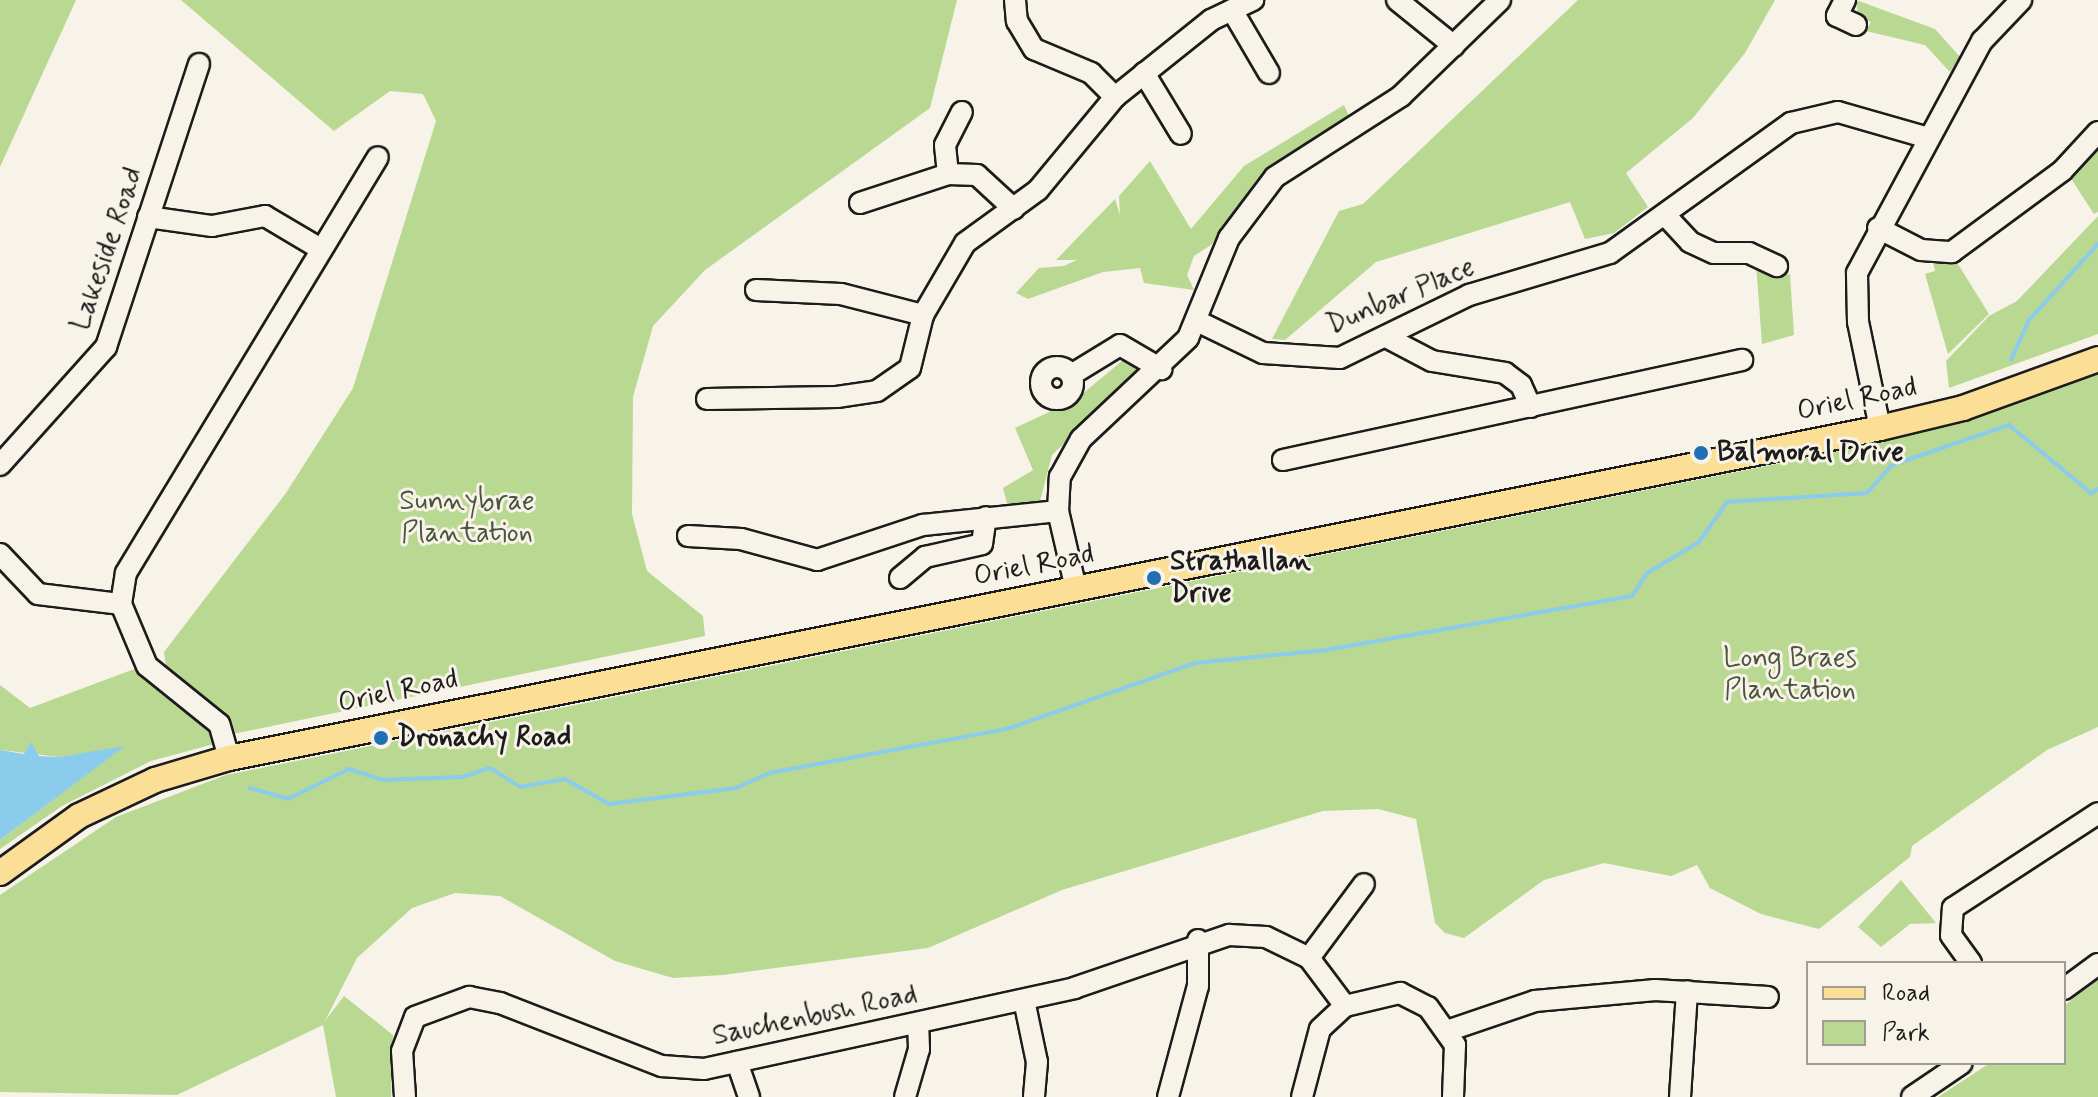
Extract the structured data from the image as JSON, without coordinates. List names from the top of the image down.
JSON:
{
  "streets": {
    "main road": ["Oriel Road"],
    "street": ["Lakeside Road", "Dunbar Place", "Sauchenbush Road"]
  },
  "parks": ["Sunnybrae Plantation", "Long Braes Plantation"],
  "places": ["Balmoral Drive", "Strathallan Drive", "Dronachy Road"],
  "legend": ["Road", "Park"]
}
